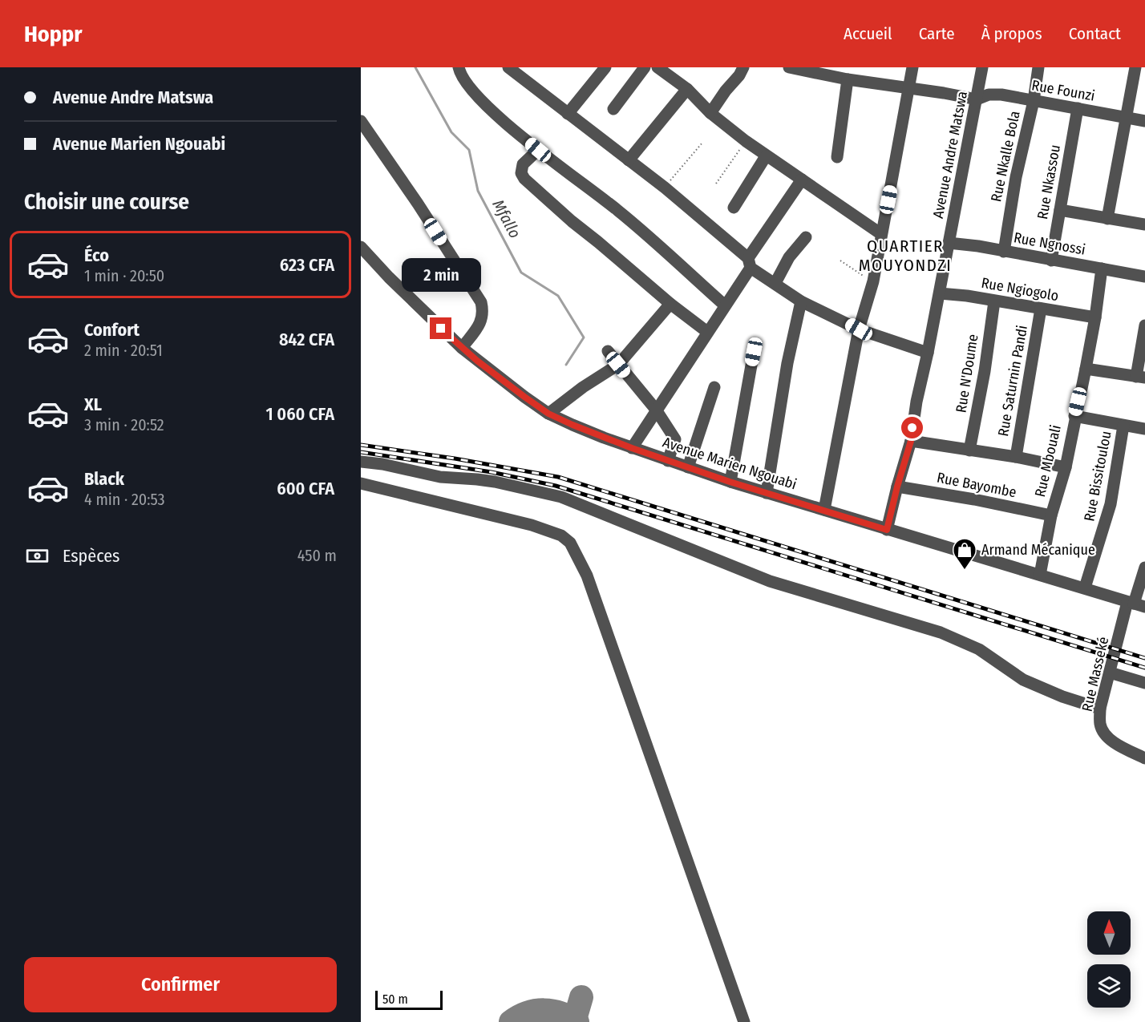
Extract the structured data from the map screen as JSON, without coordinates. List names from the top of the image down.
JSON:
{
  "streets": {
    "street": [
      "Rue Founzi",
      "Avenue Andre Matswa",
      "Rue Nkalle Bola",
      "Rue Nkassou",
      "Rue Ngnossi",
      "Rue Ngiogolo",
      "Rue N'Doume",
      "Rue Saturnin Pandi",
      "Rue Mbouali",
      "Avenue Marien Ngouabi",
      "Rue Bissitoulou",
      "Rue Bayombe",
      "Rue Masseké"
    ]
  },
  "crossings": [
    ["Rue Founzi", "Avenue Andre Matswa"],
    ["Rue Founzi", "Rue Nkalle Bola"],
    ["Rue Founzi", "Rue Nkassou"],
    ["Avenue Andre Matswa", "Rue Ngnossi"],
    ["Avenue Andre Matswa", "Rue Ngiogolo"],
    ["Avenue Andre Matswa", "Avenue Marien Ngouabi"],
    ["Avenue Andre Matswa", "Rue Bayombe"],
    ["Rue Nkalle Bola", "Rue Ngnossi"],
    ["Rue Nkassou", "Rue Ngnossi"],
    ["Rue Ngnossi", "Rue Mbouali"],
    ["Rue Ngiogolo", "Rue N'Doume"],
    ["Rue Ngiogolo", "Rue Saturnin Pandi"],
    ["Rue Ngiogolo", "Rue Mbouali"],
    ["Rue Mbouali", "Avenue Marien Ngouabi"],
    ["Rue Mbouali", "Rue Bayombe"],
    ["Avenue Marien Ngouabi", "Rue Bissitoulou"],
    ["Avenue Marien Ngouabi", "Rue Masseké"]
  ],
  "districts": ["QUARTIER MOUYONDZI"],
  "water": ["Mfallo"],
  "places": {
    "shop": ["Armand Mécanique"]
  },
  "scale_bar": "50 m",
  "north": "top",
  "page": {
    "header": "Hoppr",
    "nav": [
      "Accueil",
      "Carte",
      "À propos",
      "Contact"
    ],
    "banner": ["Avenue Andre Matswa", "Avenue Marien Ngouabi"],
    "heading": "Choisir une course",
    "list": [
      {
        "name": "Éco",
        "note": "1 min · 20:50",
        "value": "623 CFA"
      },
      {
        "name": "Confort",
        "note": "2 min · 20:51",
        "value": "842 CFA"
      },
      {
        "name": "XL",
        "note": "3 min · 20:52",
        "value": "1 060 CFA"
      },
      {
        "name": "Black",
        "note": "4 min · 20:53",
        "value": "600 CFA"
      }
    ],
    "bubble": "2 min",
    "pay": ["Espèces", "450 m"],
    "buttons": "Confirmer",
    "scale": "50 m"
  }
}
